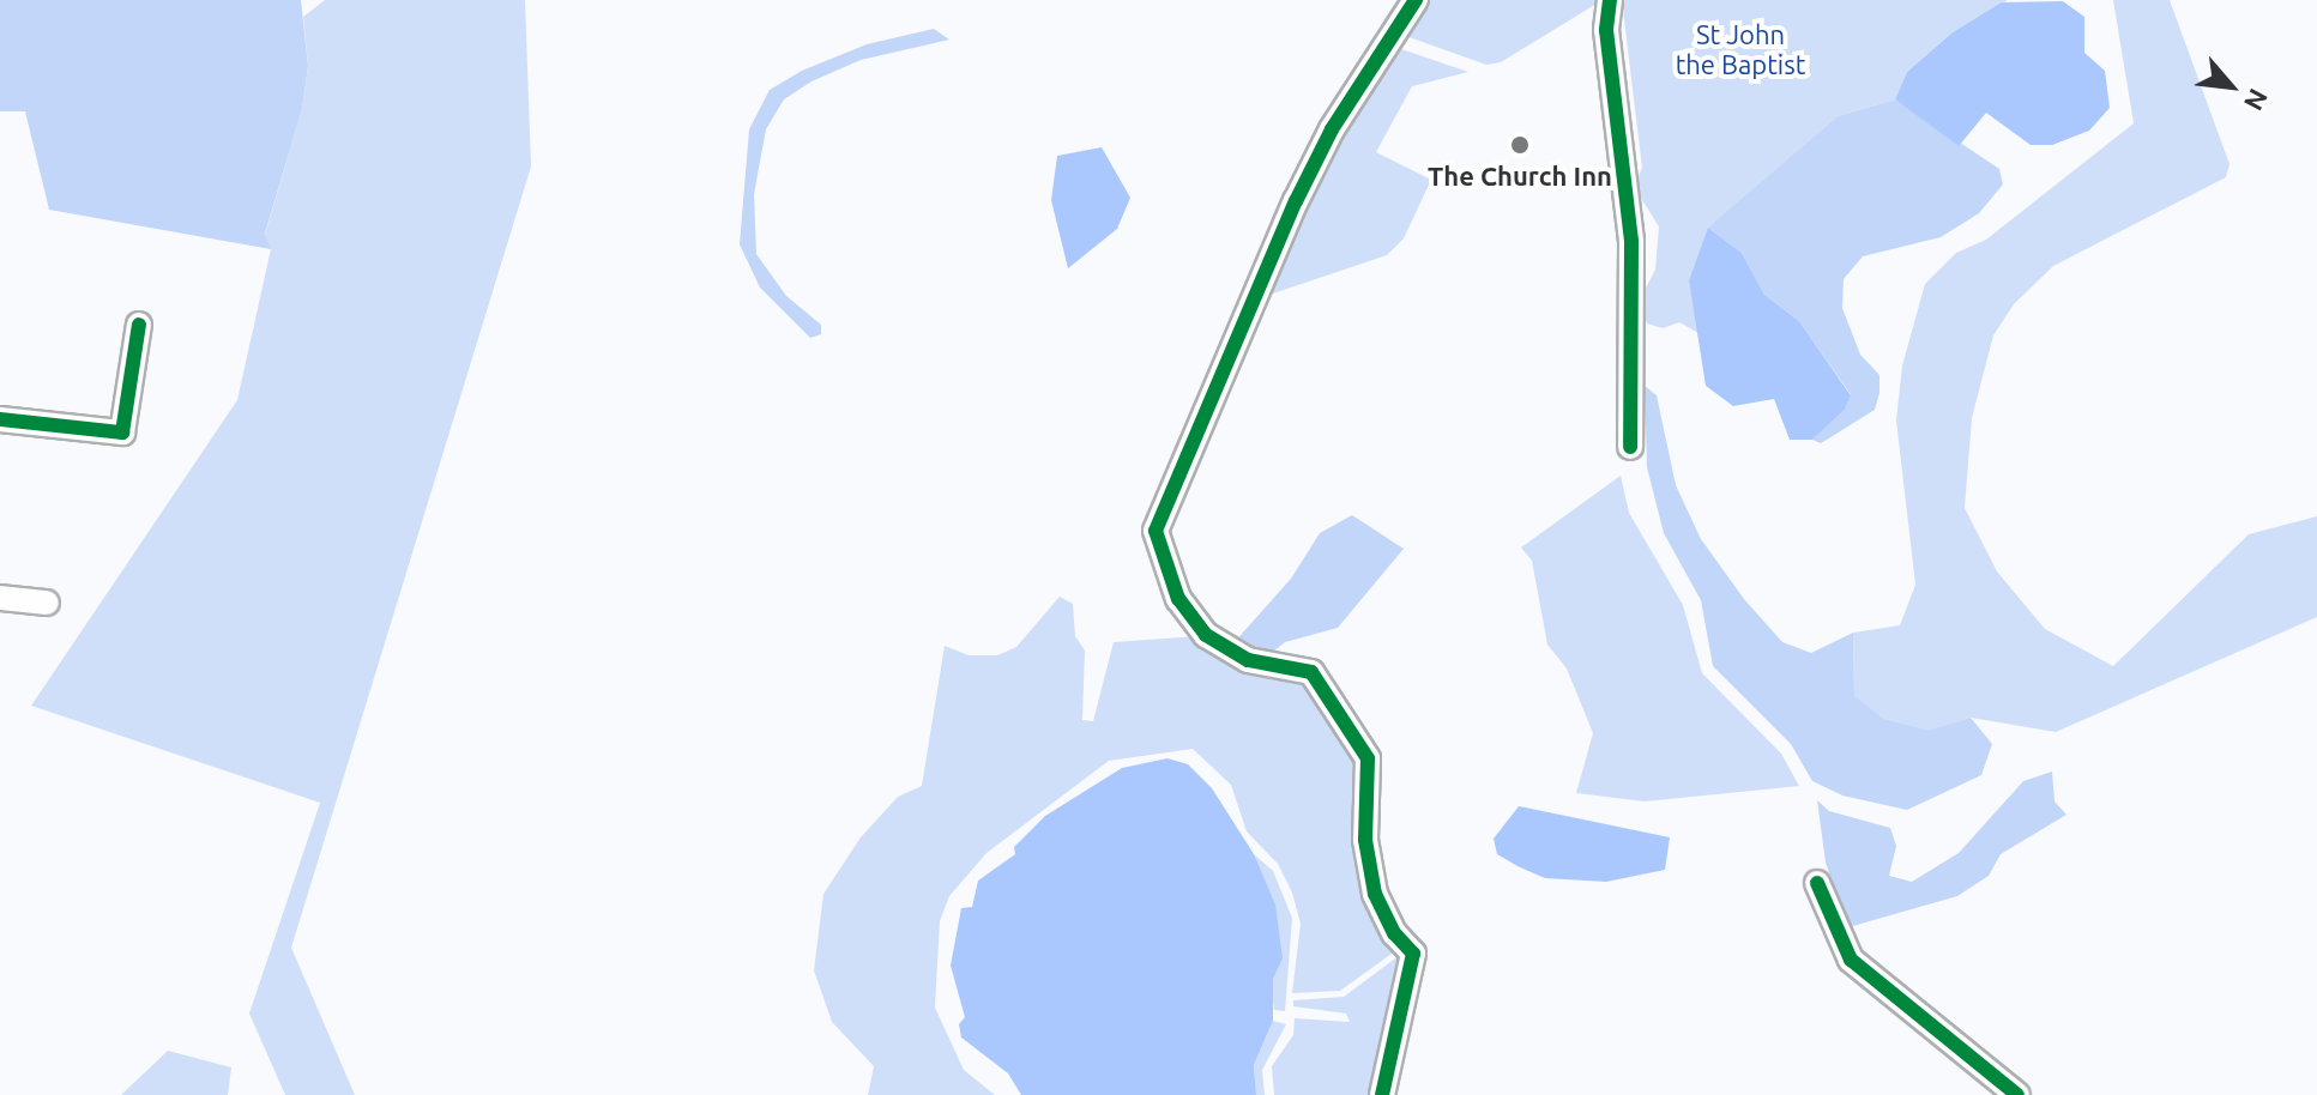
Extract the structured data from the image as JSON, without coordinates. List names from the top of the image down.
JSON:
{
  "parks": ["St John the Baptist"],
  "places": ["The Church Inn"],
  "north": "bottom right"
}
